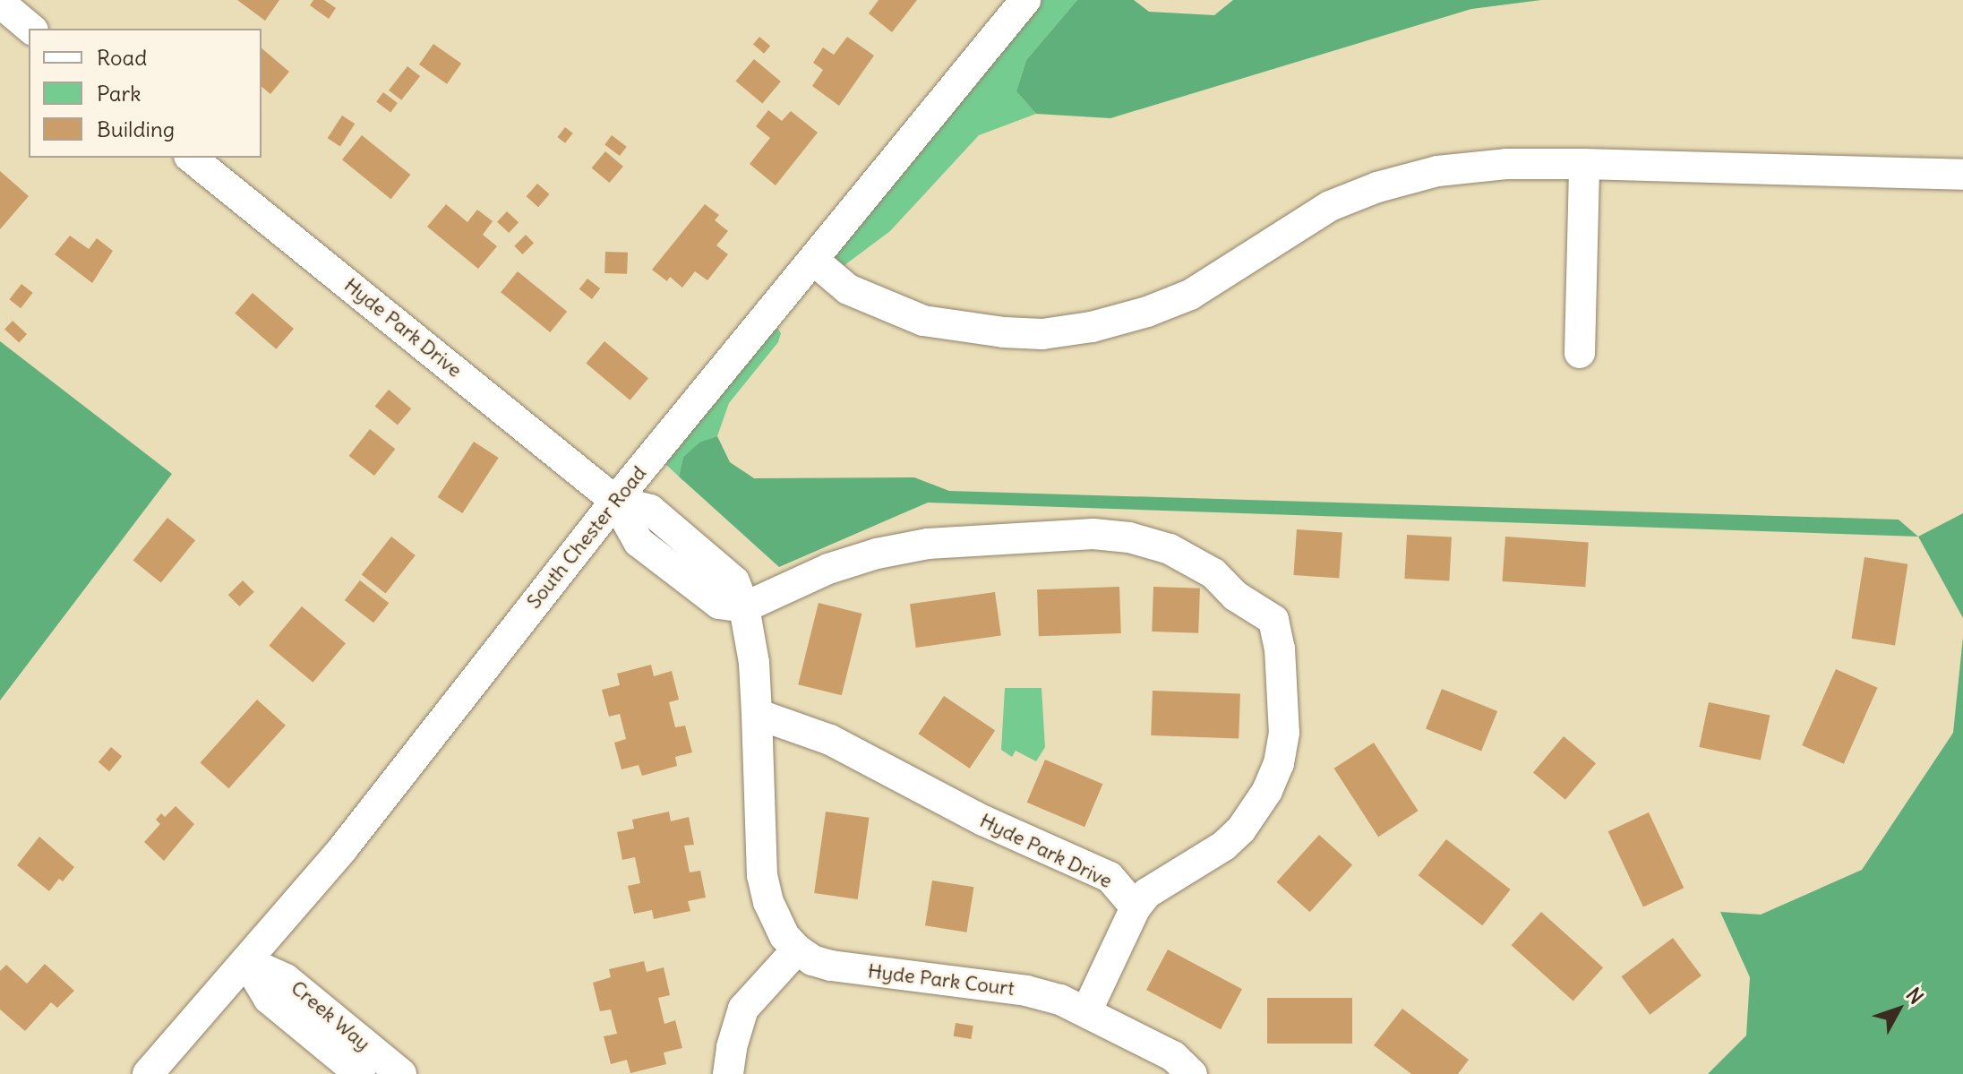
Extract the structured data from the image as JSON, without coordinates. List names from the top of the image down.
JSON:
{
  "streets": {
    "street": [
      "Hyde Park Drive",
      "South Chester Road",
      "Hyde Park Court",
      "Creek Way"
    ]
  },
  "crossings": [
    ["Hyde Park Drive", "South Chester Road"],
    ["Hyde Park Drive", "Hyde Park Court"],
    ["South Chester Road", "Creek Way"]
  ],
  "legend": ["Road", "Park", "Building"],
  "north": "top right"
}
